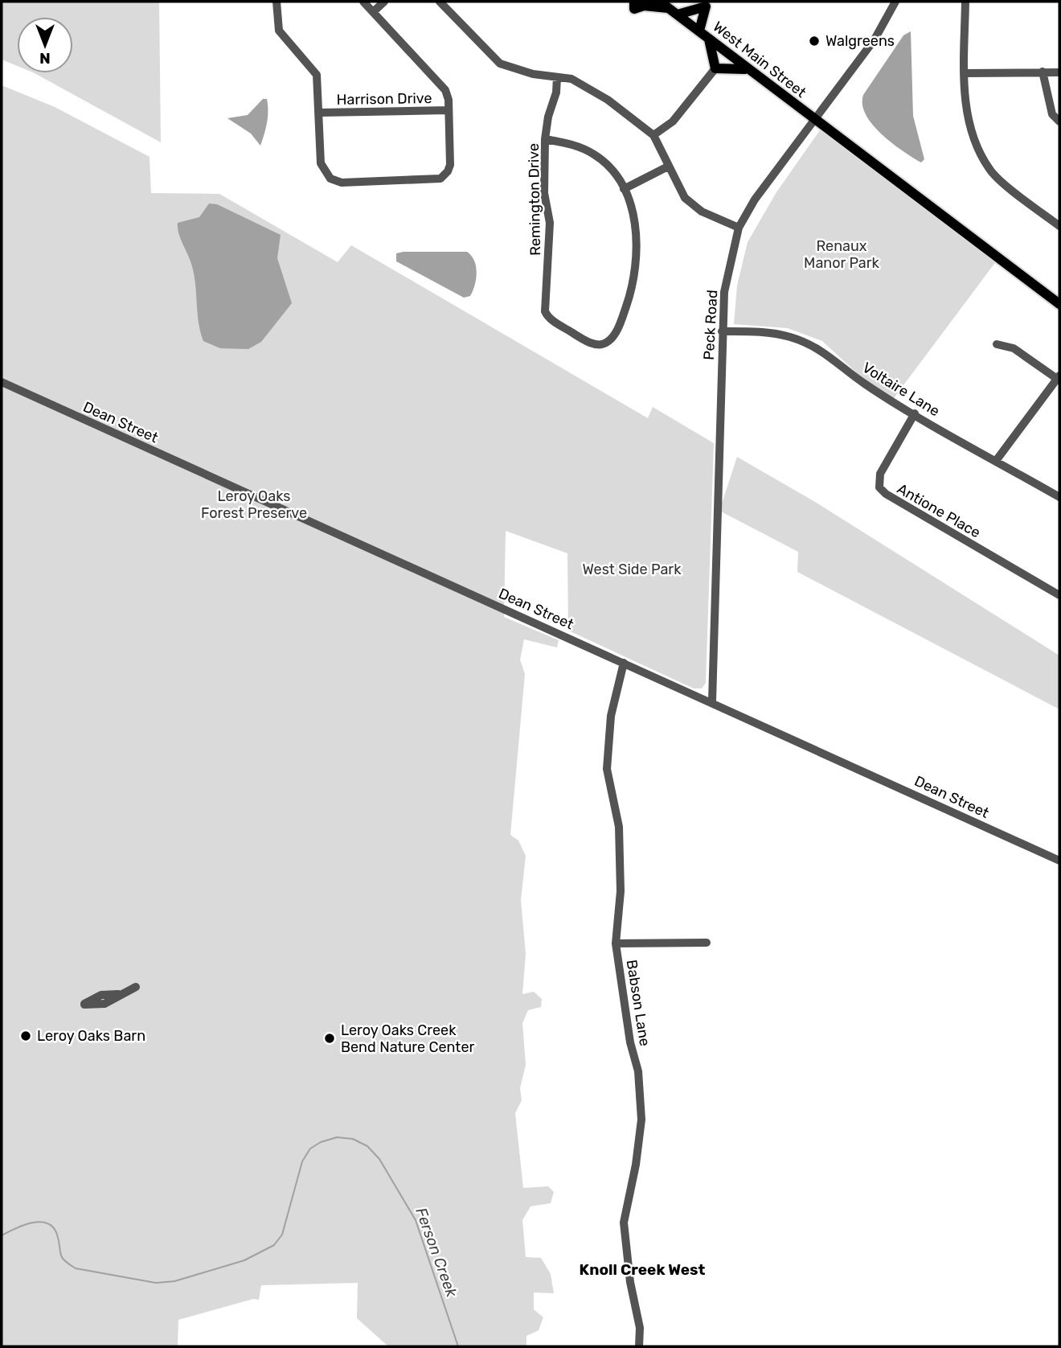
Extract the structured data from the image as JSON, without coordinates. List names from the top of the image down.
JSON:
{
  "streets": {
    "main road": ["West Main Street"],
    "street": [
      "Harrison Drive",
      "Remington Drive",
      "Peck Road",
      "Voltaire Lane",
      "Dean Street",
      "Antione Place",
      "Babson Lane"
    ]
  },
  "crossings": [
    ["West Main Street", "Peck Road"],
    ["Peck Road", "Voltaire Lane"],
    ["Peck Road", "Dean Street"],
    ["Voltaire Lane", "Antione Place"],
    ["Dean Street", "Babson Lane"]
  ],
  "districts": ["Knoll Creek West"],
  "water": ["Ferson Creek"],
  "parks": ["Renaux Manor Park", "Leroy Oaks Forest Preserve", "West Side Park"],
  "places": ["Walgreens", "Leroy Oaks Barn", "Leroy Oaks Creek Bend Nature Center"],
  "north": "bottom"
}
